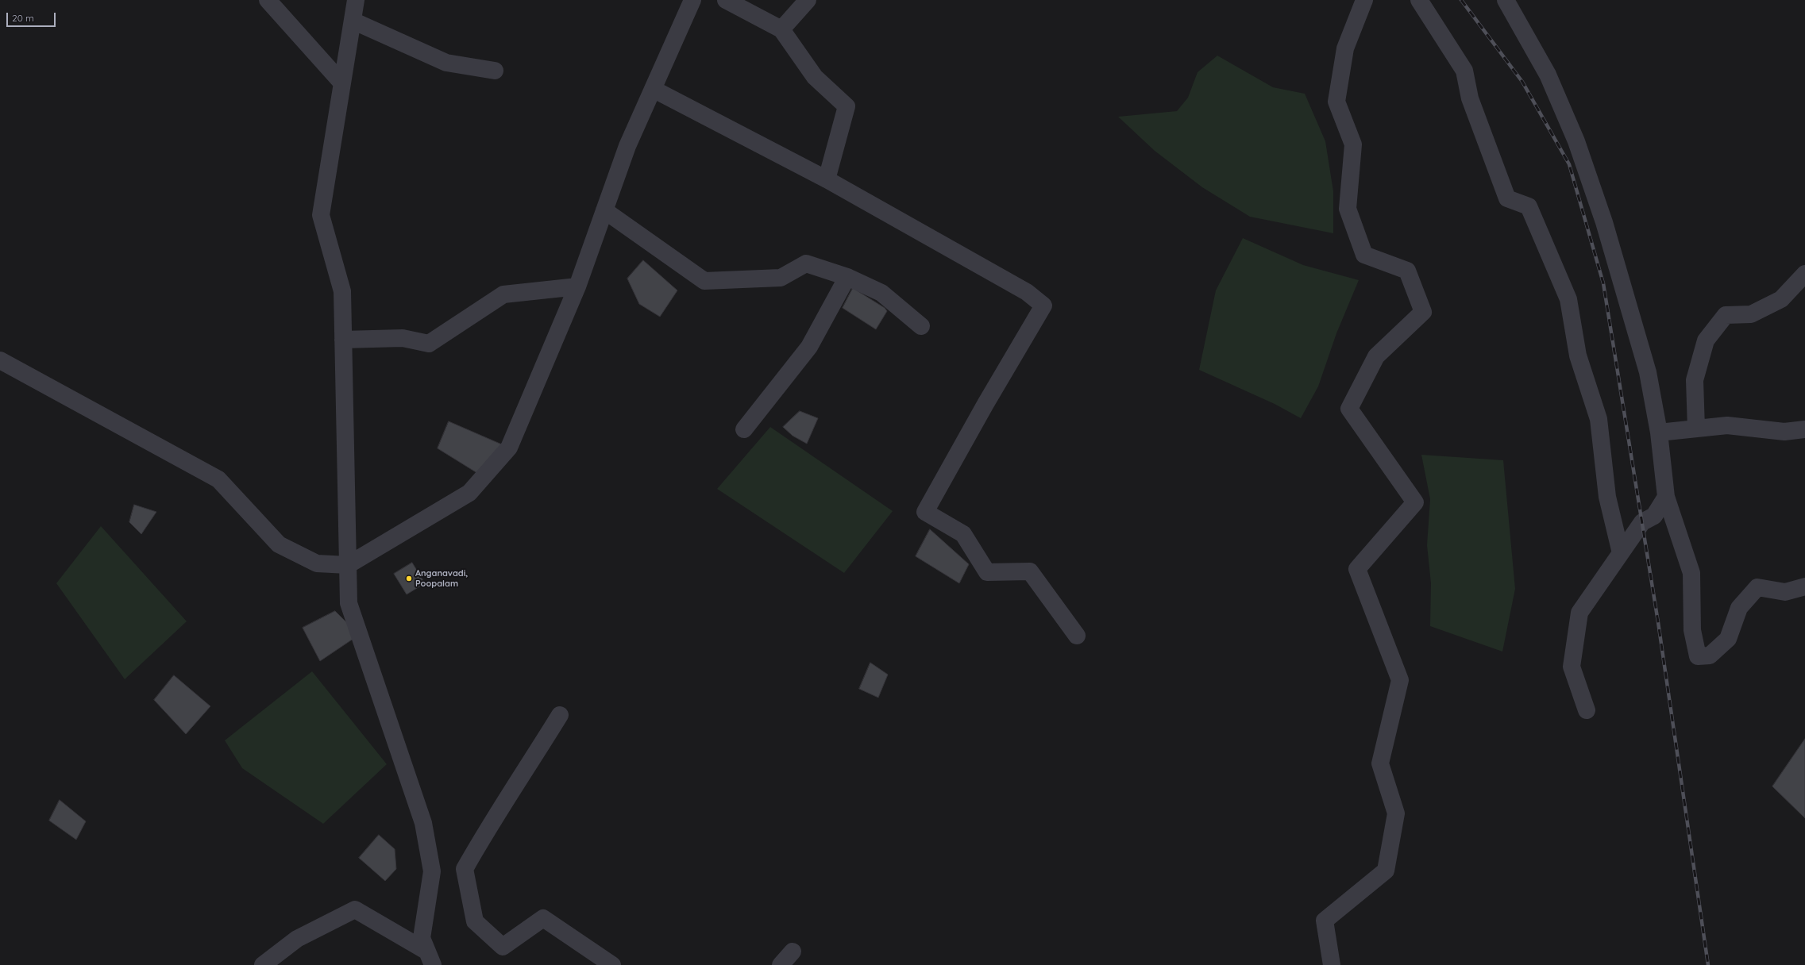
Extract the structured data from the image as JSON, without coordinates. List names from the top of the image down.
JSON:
{
  "places": ["Anganavadi, Poopalam"],
  "scale_bar": "20 m"
}
